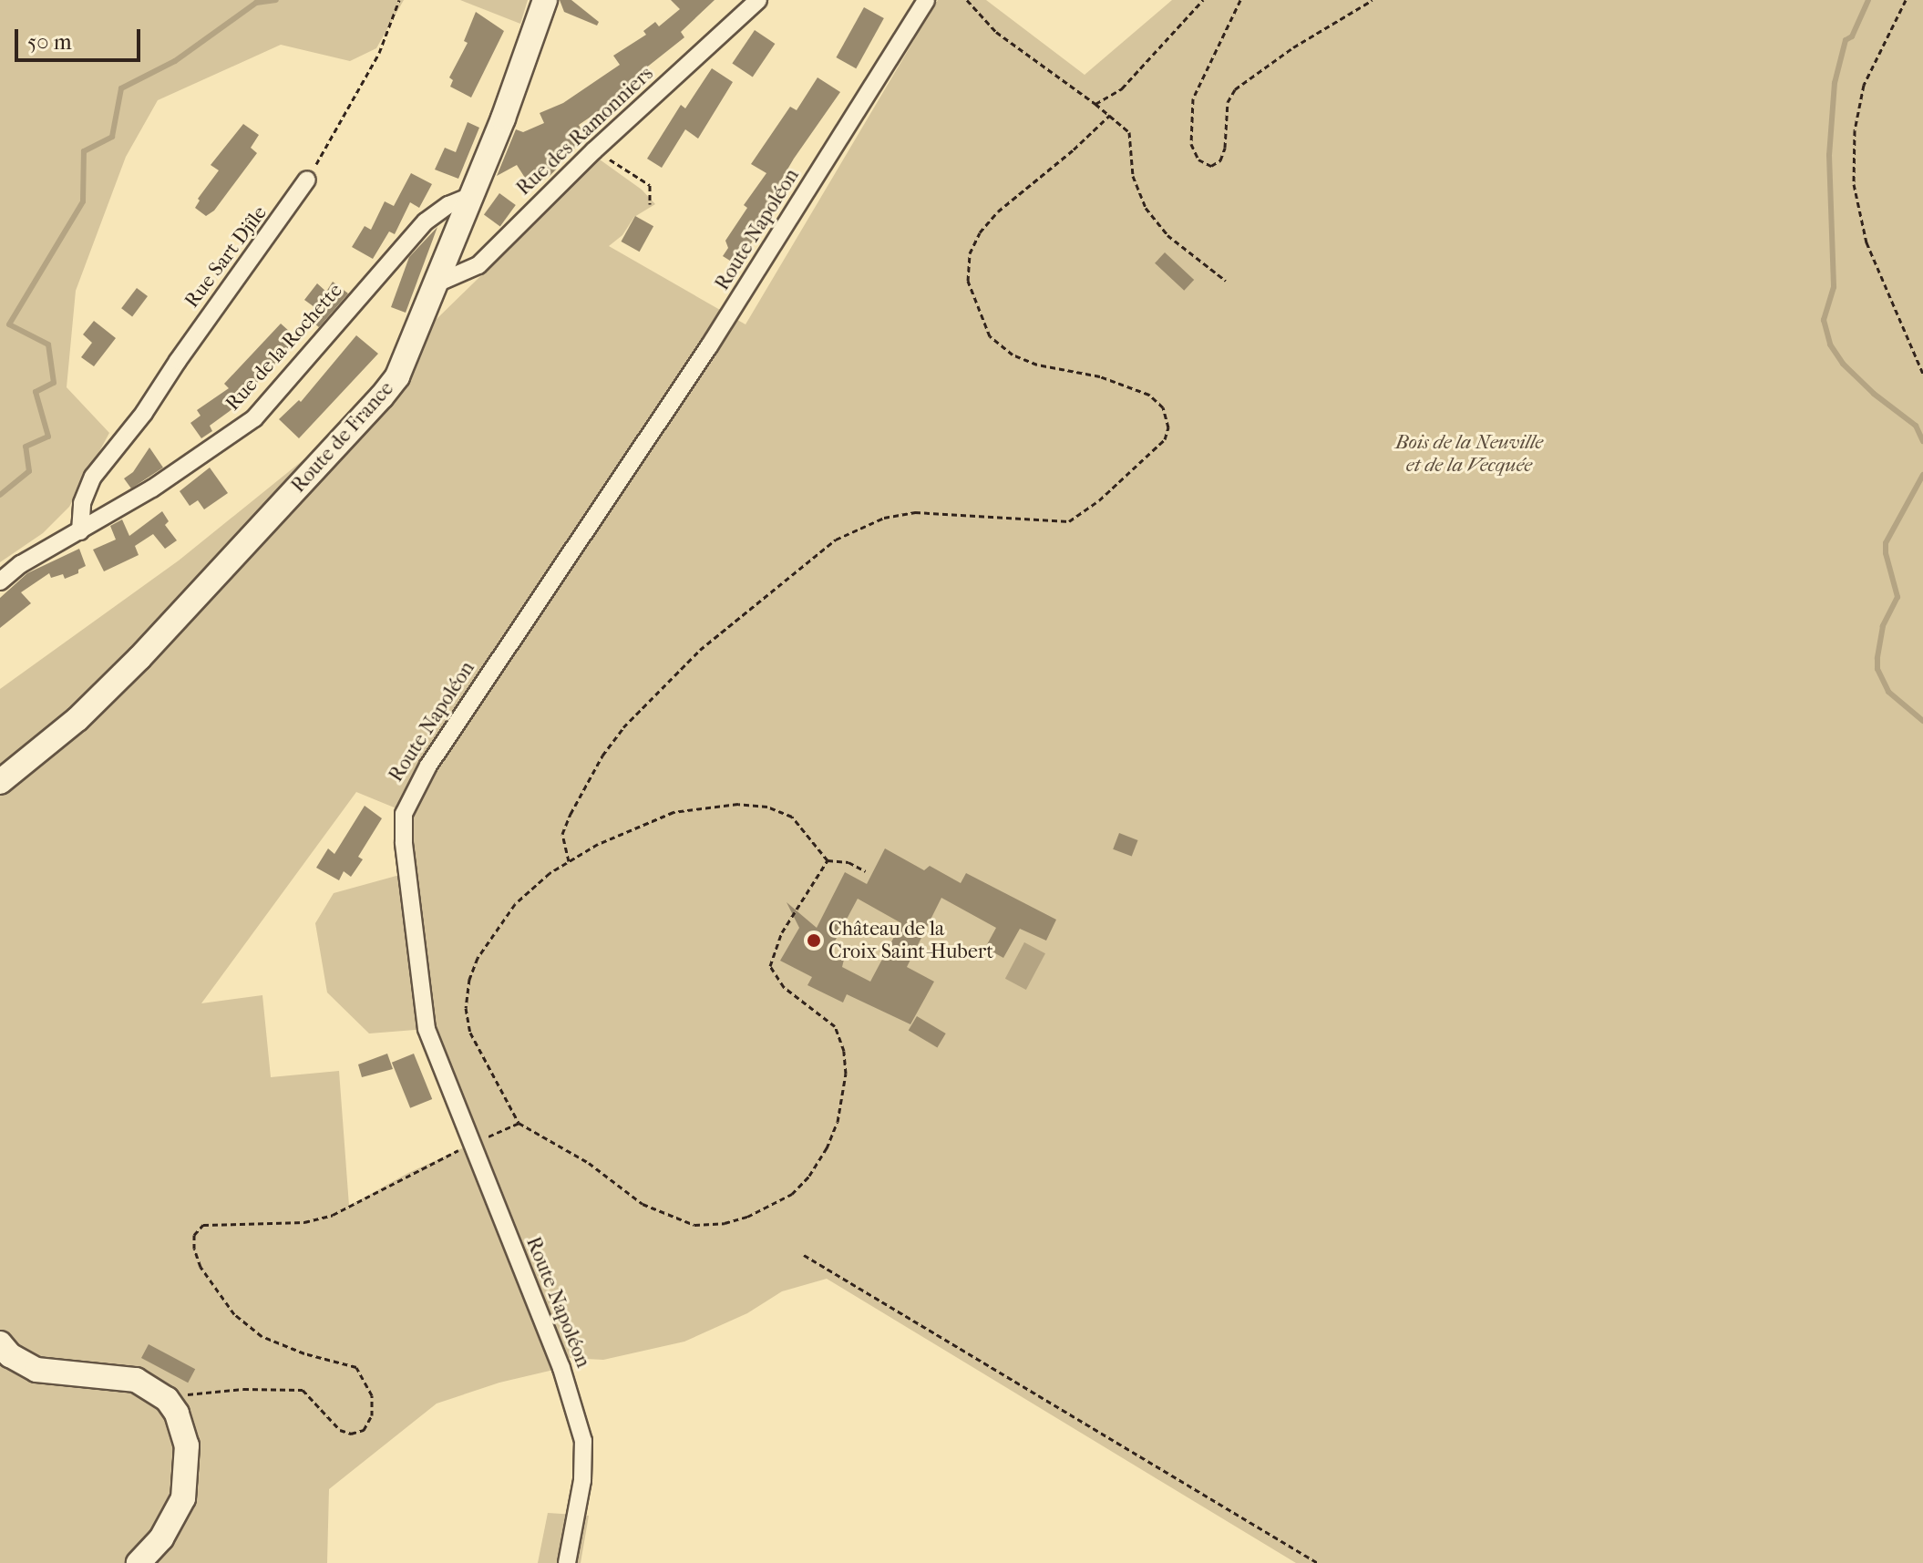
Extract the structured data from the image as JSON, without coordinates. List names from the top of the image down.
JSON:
{
  "streets": {
    "main road": ["Route de France"],
    "street": [
      "Rue des Ramonniers",
      "Route Napoléon",
      "Rue Sart Djîle",
      "Rue de la Rochette"
    ]
  },
  "crossings": [
    ["Rue des Ramonniers", "Route de France"],
    ["Rue Sart Djîle", "Rue de la Rochette"],
    ["Rue de la Rochette", "Route de France"]
  ],
  "parks": ["Bois de la Neuville et de la Vecquée"],
  "places": ["Château de la Croix Saint-Hubert"],
  "scale_bar": "50 m"
}
